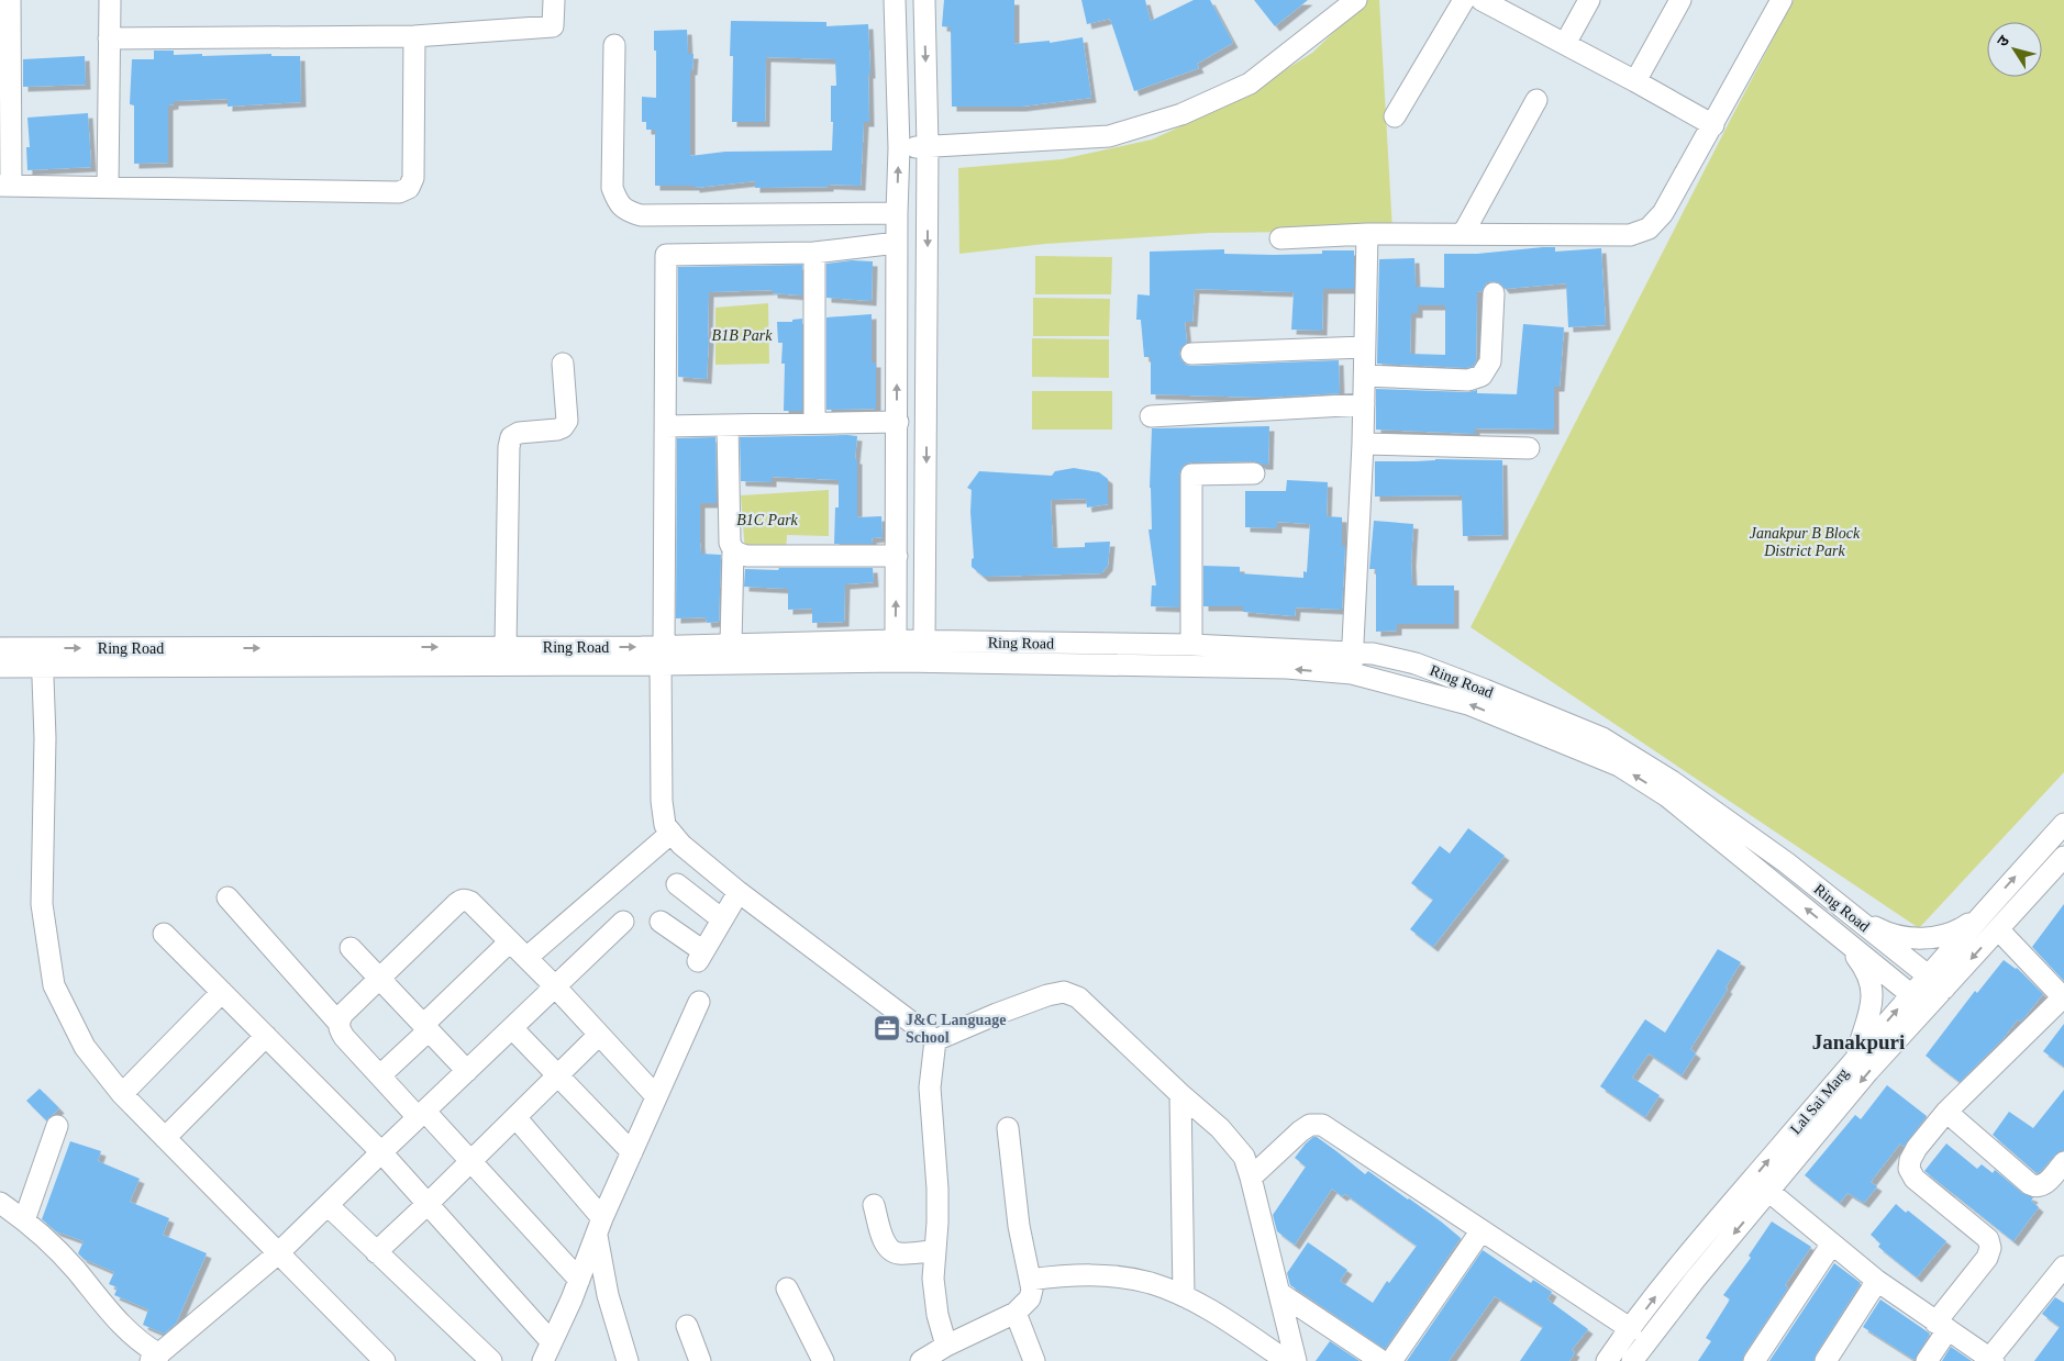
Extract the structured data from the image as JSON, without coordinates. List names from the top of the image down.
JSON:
{
  "streets": {
    "street": ["Ring Road", "Lal Sai Marg"]
  },
  "crossings": [
    ["Ring Road", "Lal Sai Marg"]
  ],
  "districts": ["Janakpuri"],
  "parks": ["B1B Park", "B1C Park", "Janakpur B Block District Park"],
  "places": {
    "office": ["J&C Language School"]
  },
  "north": "top left"
}
